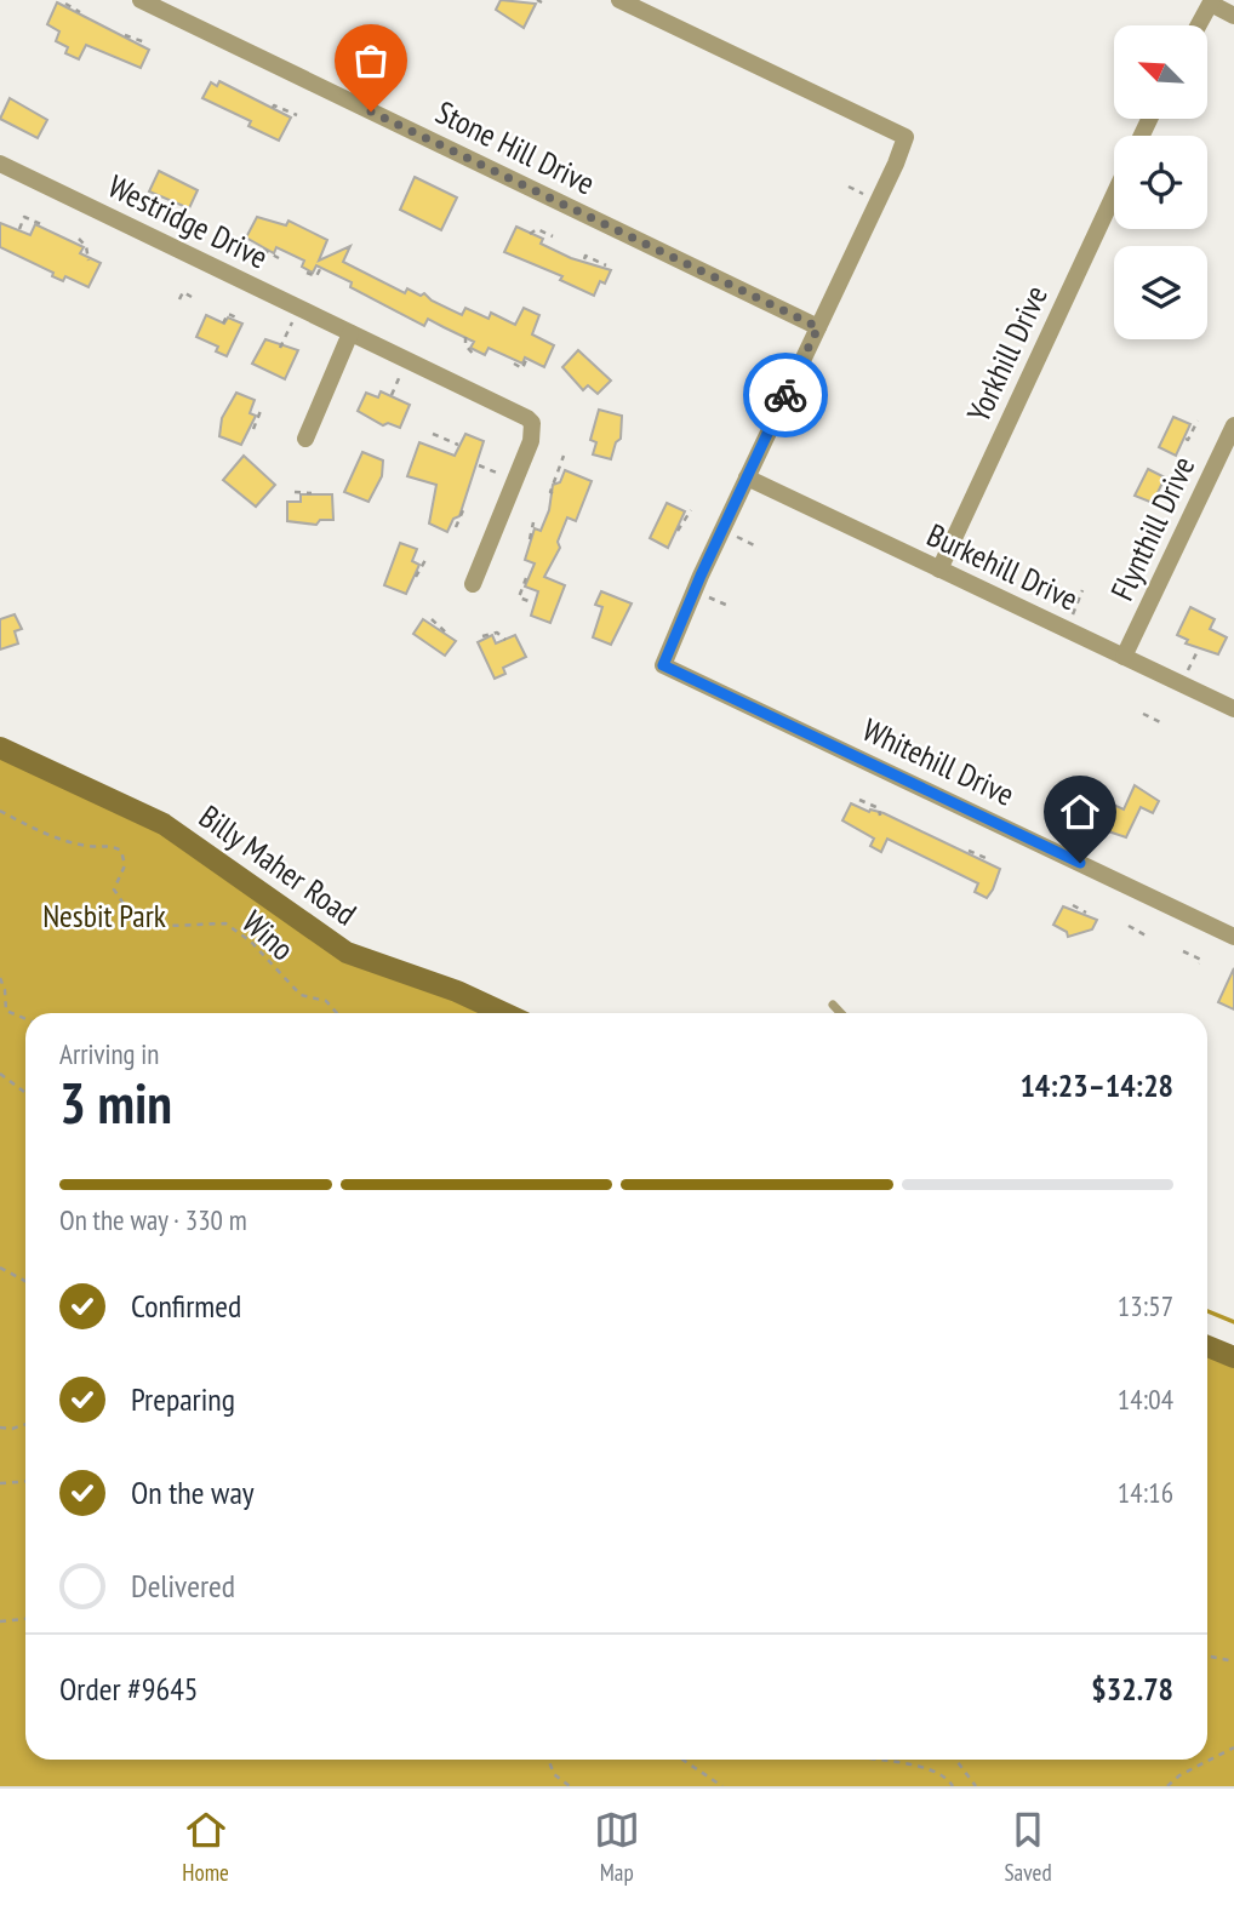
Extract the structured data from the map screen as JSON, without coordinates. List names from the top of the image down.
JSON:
{
  "streets": {
    "main road": ["Billy Maher Road"],
    "street": [
      "Stone Hill Drive",
      "Westridge Drive",
      "Yorkhill Drive",
      "Flynthill Drive",
      "Burkehill Drive",
      "Whitehill Drive"
    ],
    "path": ["Wino"]
  },
  "crossings": [
    ["Yorkhill Drive", "Burkehill Drive"],
    ["Flynthill Drive", "Burkehill Drive"],
    ["Burkehill Drive", "Whitehill Drive"]
  ],
  "parks": ["Nesbit Park"],
  "north": "top left",
  "page": {
    "heading": ["3 min", "Arriving in", "14:23–14:28"],
    "panel": ["Order #9645", "$32.78"],
    "bar": "On the way · 330 m",
    "list": [
      ["Confirmed", "13:57"],
      ["Preparing", "14:04"],
      ["On the way", "14:16"],
      "Delivered"
    ],
    "tabs": ["Home", "Map", "Saved"]
  }
}
